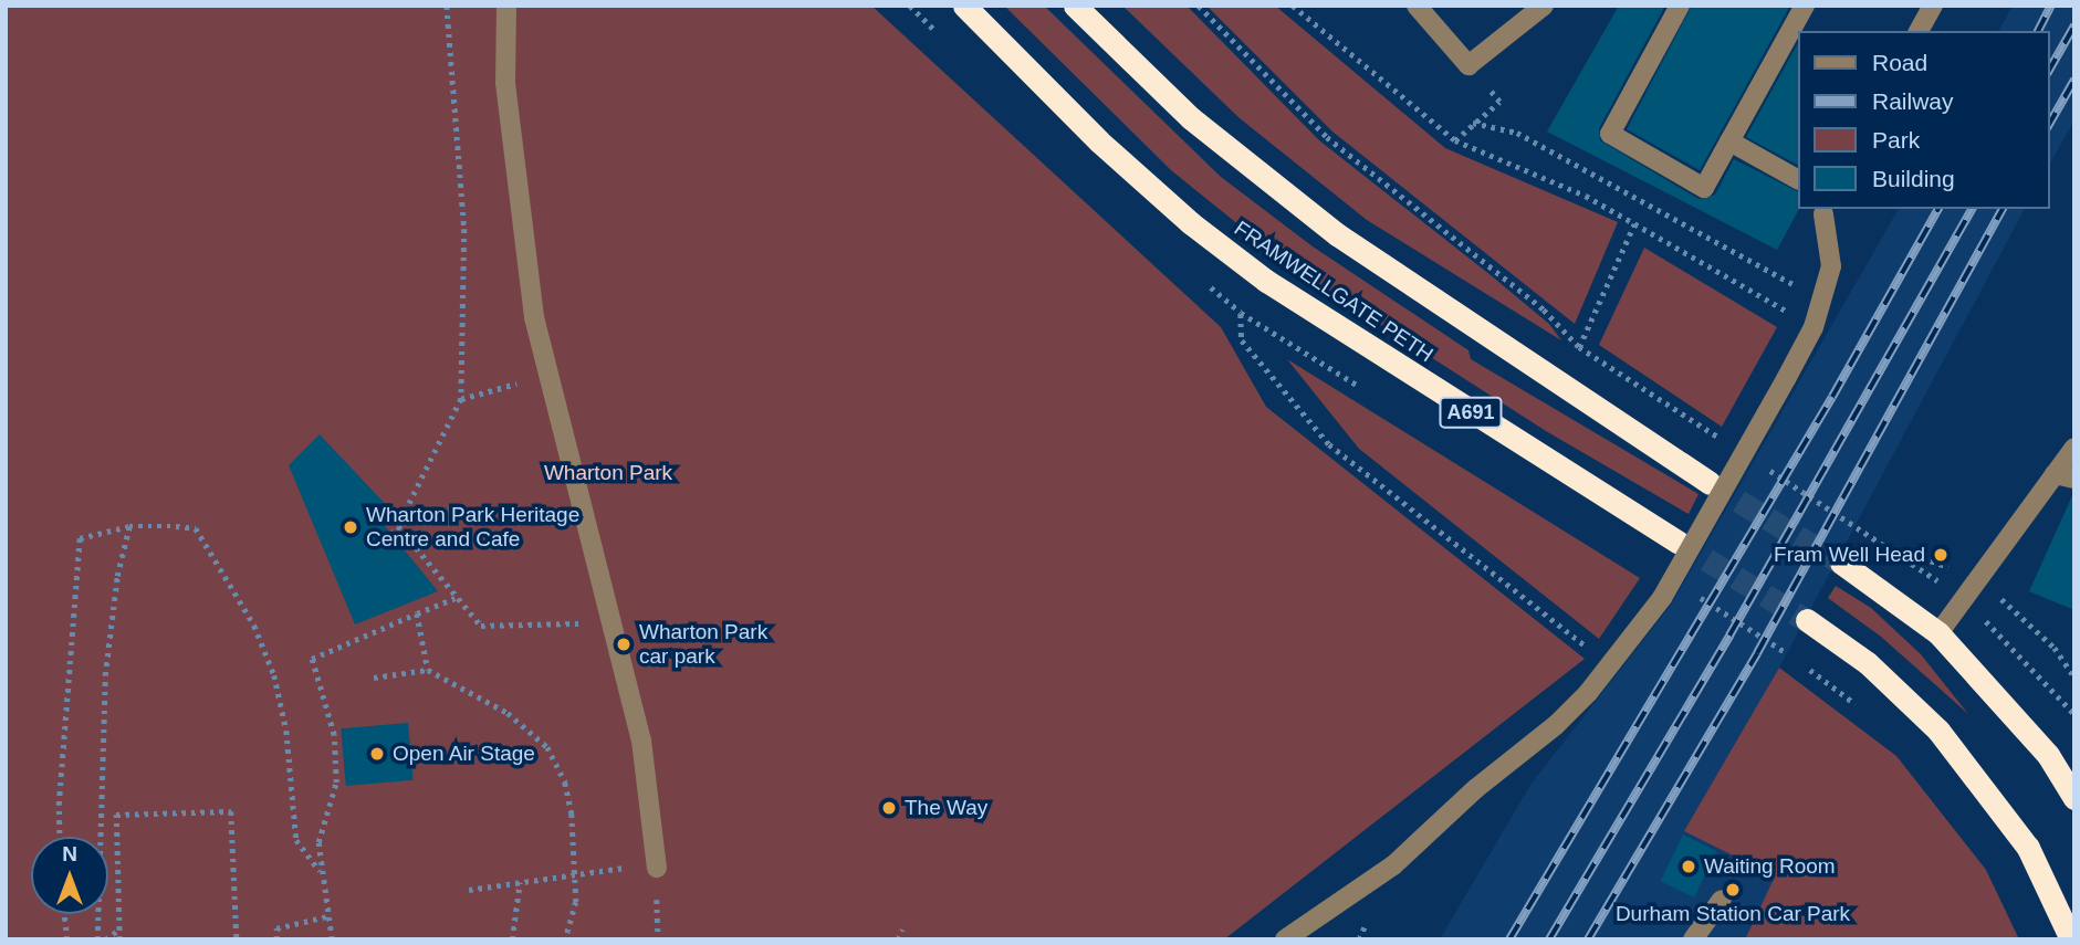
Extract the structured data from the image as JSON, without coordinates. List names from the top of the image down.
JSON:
{
  "streets": {
    "highway": ["FRAMWELLGATE PETH", "A691"]
  },
  "parks": ["Wharton Park"],
  "places": [
    "Wharton Park Heritage Centre and Cafe",
    "Fram Well Head",
    "Wharton Park car park",
    "Open Air Stage",
    "The Way",
    "Waiting Room",
    "Durham Station Car Park"
  ],
  "legend": [
    "Road",
    "Railway",
    "Park",
    "Building"
  ],
  "north": "top"
}
